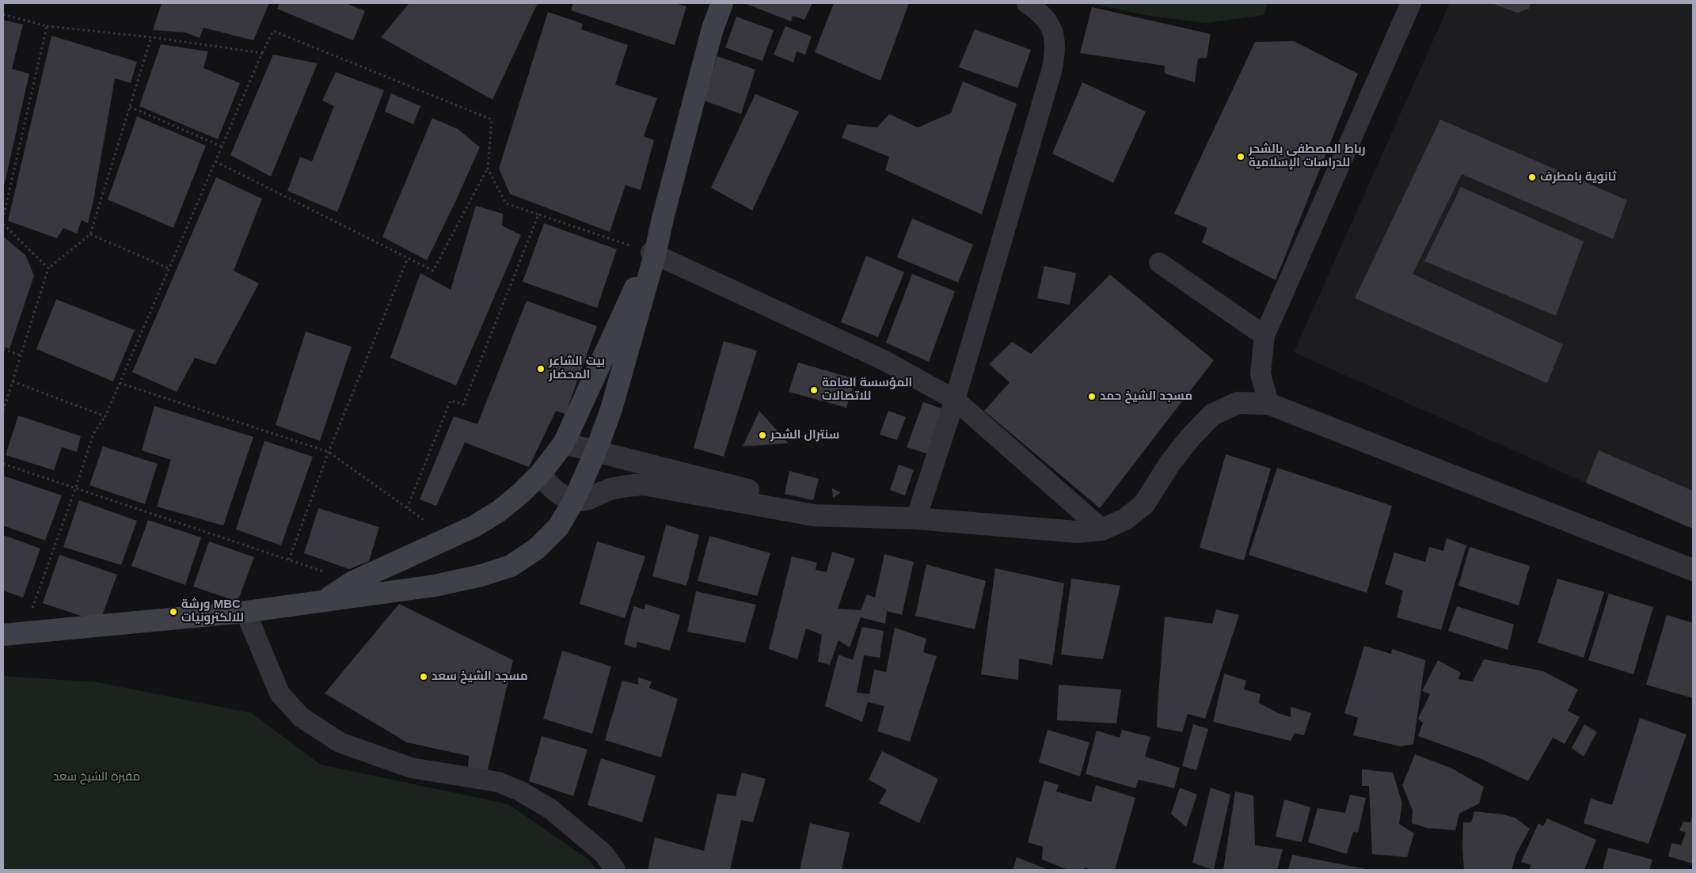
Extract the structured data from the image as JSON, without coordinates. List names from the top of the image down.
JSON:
{
  "parks": ["مقبرة الشيخ سعد"],
  "places": [
    "رباط المصطفى بالشحر للدراسات الإسلامية",
    "ثانوية بامطرف",
    "بيت الشاعر المحضار",
    "المؤسسة العامة للاتصالات",
    "مسجد الشيخ حمد",
    "سنترال الشحر",
    "ورشة MBC للالكترونيات",
    "مسجد الشيخ سعد"
  ]
}
